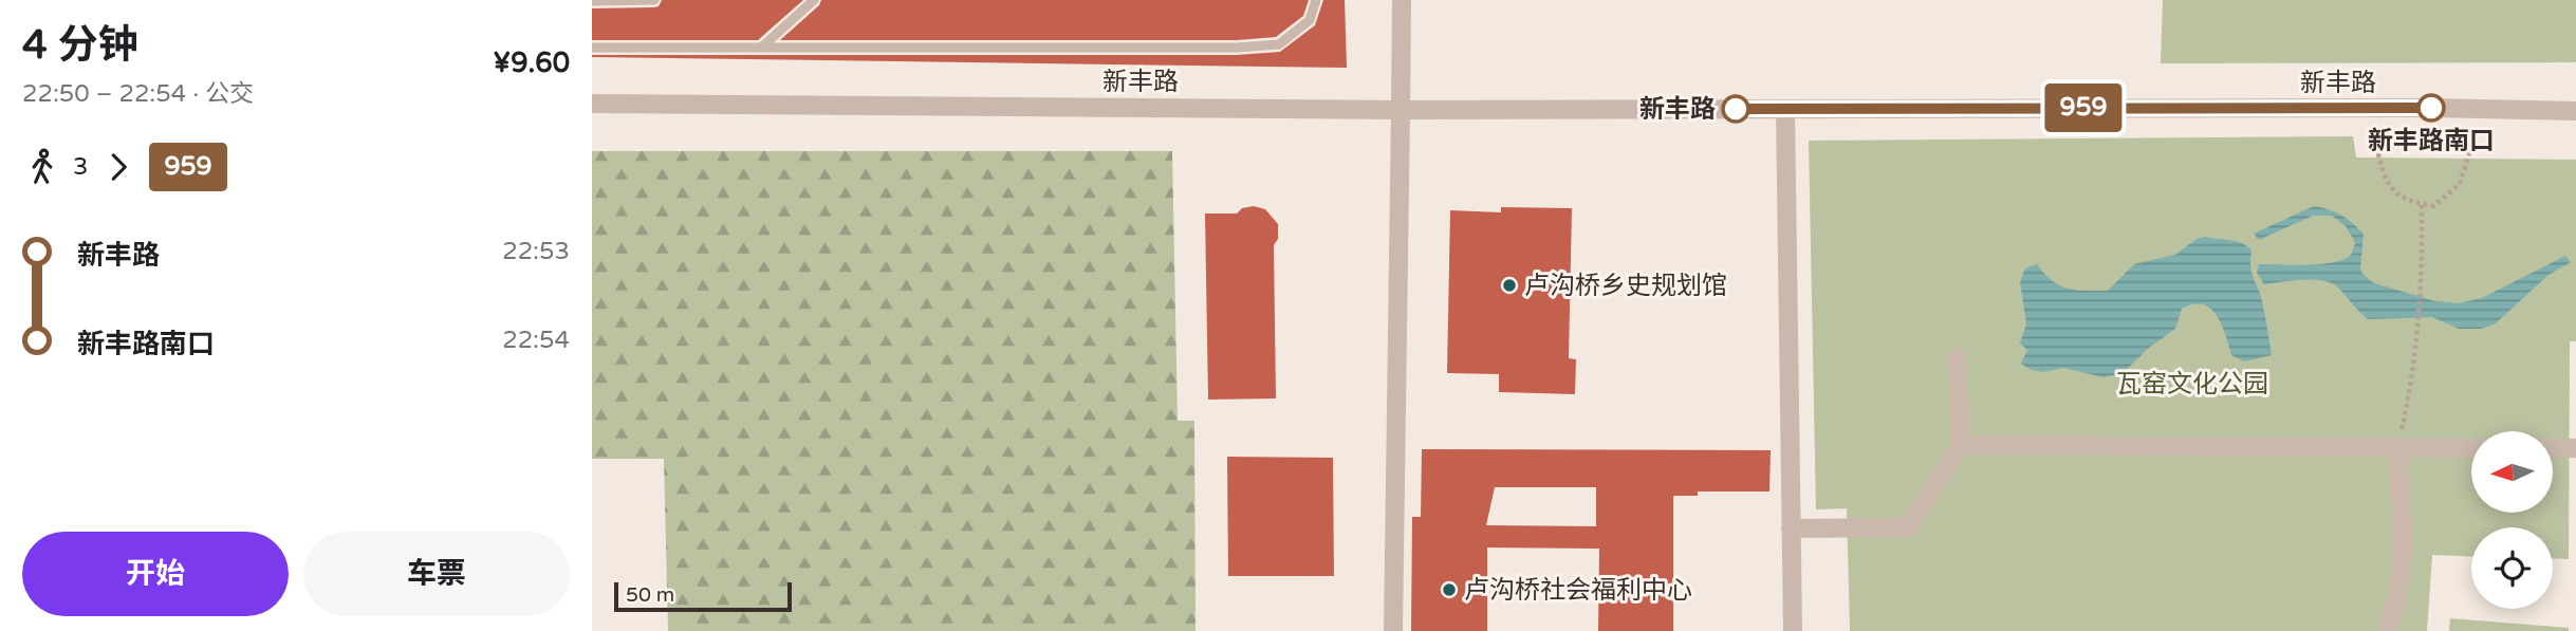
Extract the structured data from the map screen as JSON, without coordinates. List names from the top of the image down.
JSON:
{
  "streets": {
    "street": ["新丰路"]
  },
  "parks": ["瓦窑文化公园"],
  "places": [
    "新丰路南口",
    "新丰路",
    "卢沟桥乡史规划馆",
    "卢沟桥社会福利中心"
  ],
  "lines": ["bus line 959"],
  "scale_bar": "50 m",
  "north": "left",
  "page": {
    "heading": ["4 分钟", "22:50 – 22:54 · 公交", "¥9.60"],
    "on_map": "959",
    "legs": ["3", "959"],
    "list": [
      {
        "name": "新丰路",
        "value": "22:53"
      },
      {
        "name": "新丰路南口",
        "value": "22:54"
      }
    ],
    "buttons": ["开始", "车票"],
    "scale": "50 m"
  }
}
